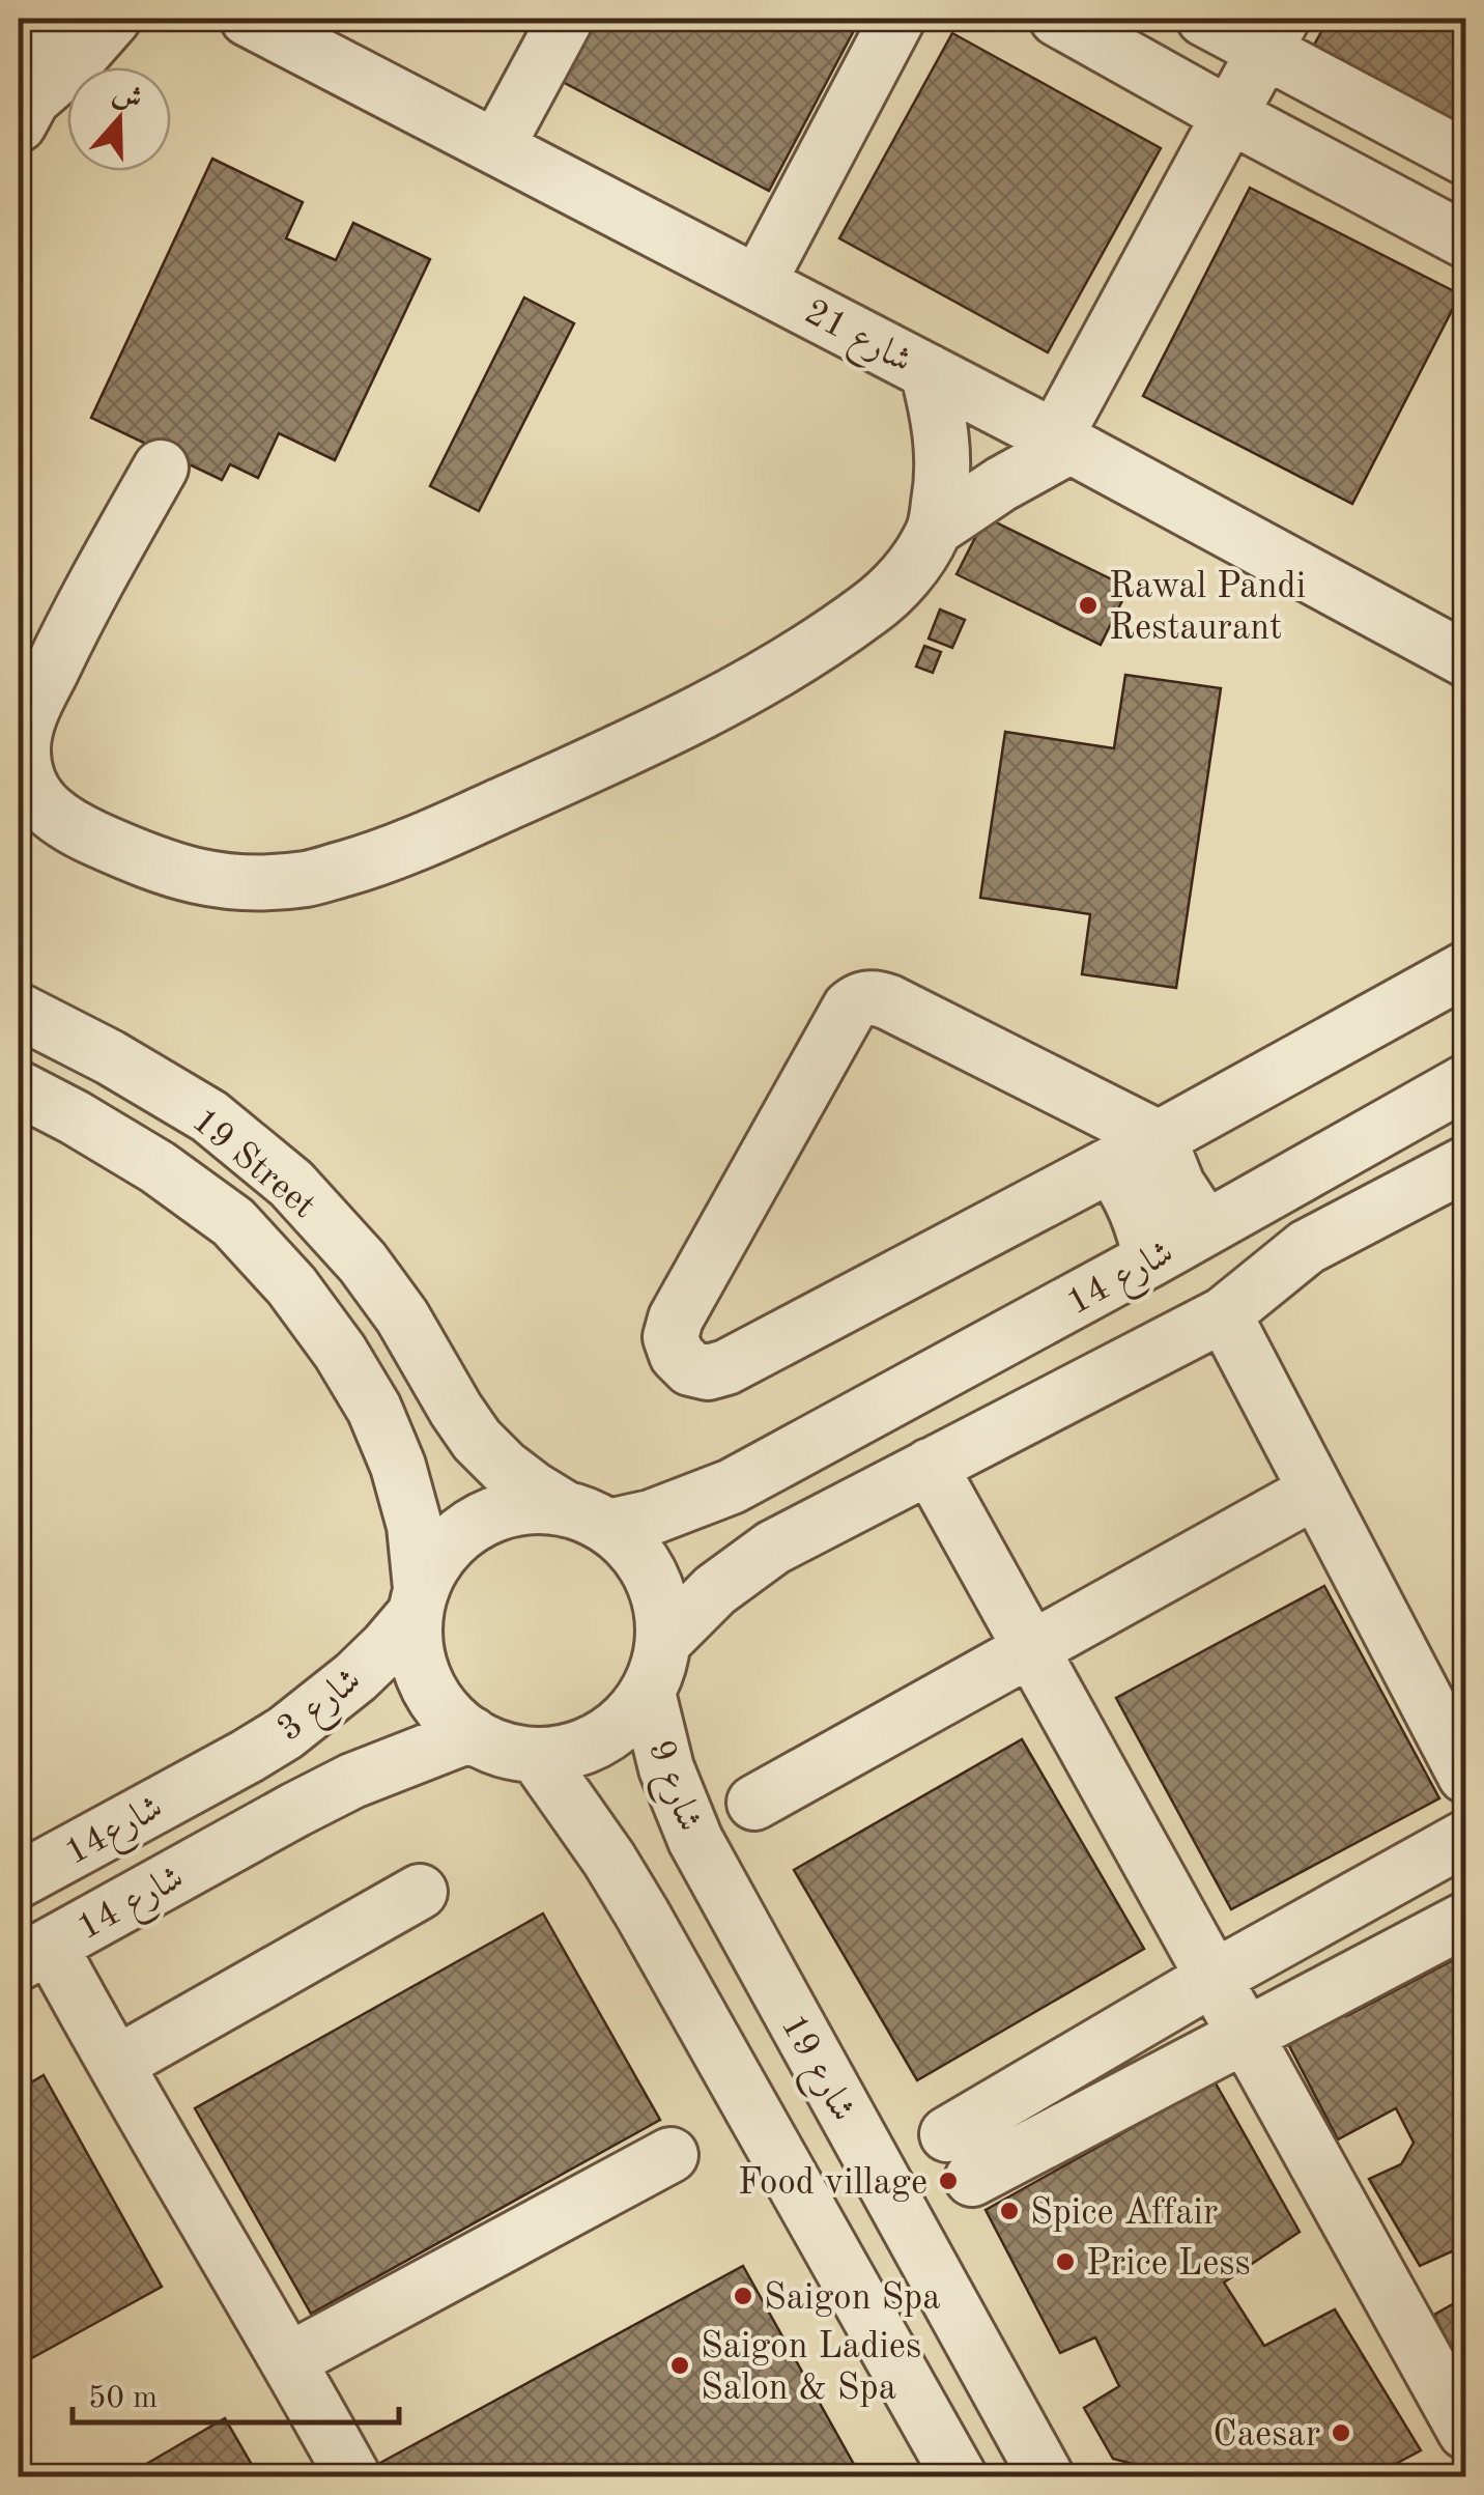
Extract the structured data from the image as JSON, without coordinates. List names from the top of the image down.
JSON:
{
  "streets": {
    "street": [
      "شارع 21",
      "19 Street",
      "شارع 14",
      "شارع 3",
      "شارع 9",
      "شارع14",
      "شارع 19"
    ]
  },
  "crossings": [
    ["19 Street", "شارع 14"],
    ["19 Street", "شارع 3"],
    ["19 Street", "شارع 9"],
    ["شارع 14", "شارع 3"],
    ["شارع 14", "شارع 9"],
    ["شارع 3", "شارع 9"],
    ["شارع 3", "شارع14"],
    ["شارع 9", "شارع 19"]
  ],
  "places": [
    "Rawal Pandi Restaurant",
    "Food village",
    "Spice Affair",
    "Price Less",
    "Saigon Spa",
    "Saigon Ladies Salon & Spa",
    "Caesar"
  ],
  "scale_bar": "50 m",
  "north": "top"
}
